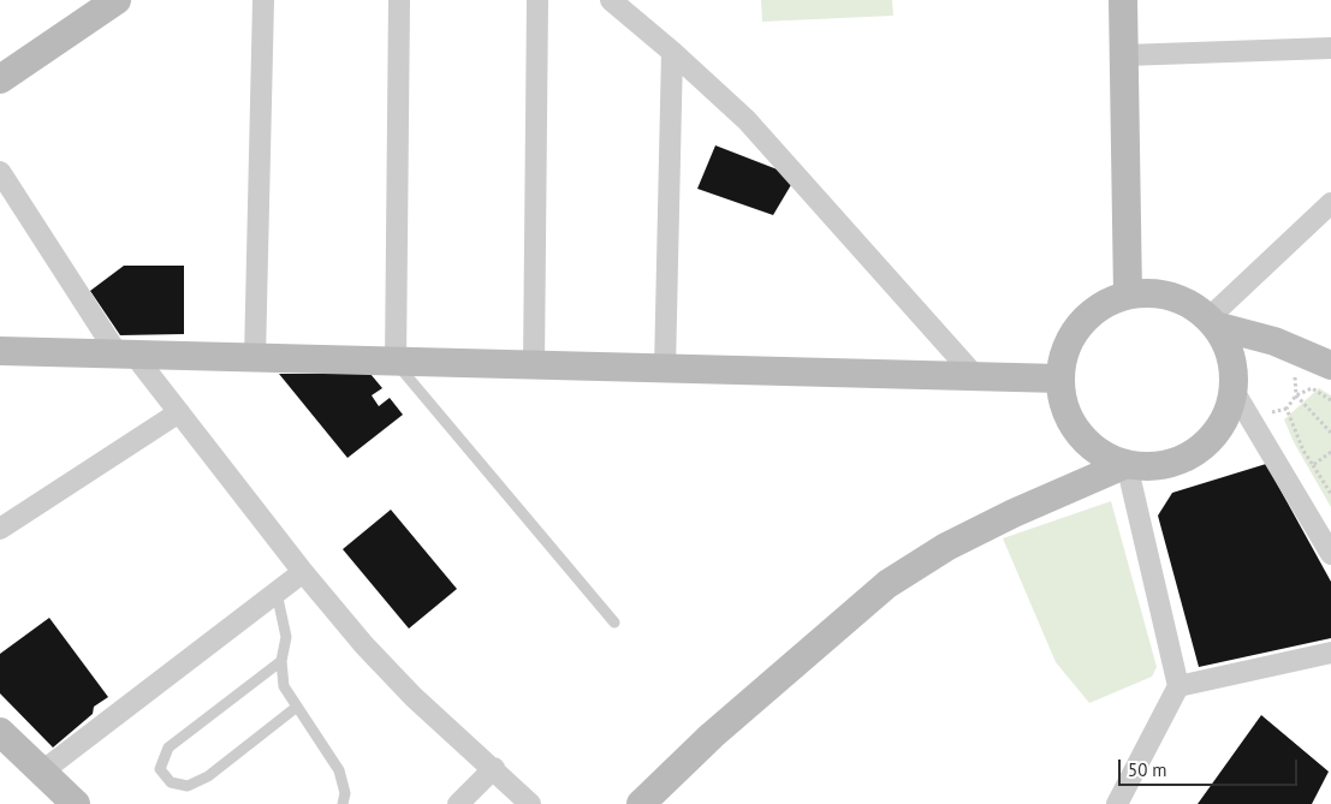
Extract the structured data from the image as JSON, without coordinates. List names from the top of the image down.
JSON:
{
  "scale_bar": "50 m"
}
